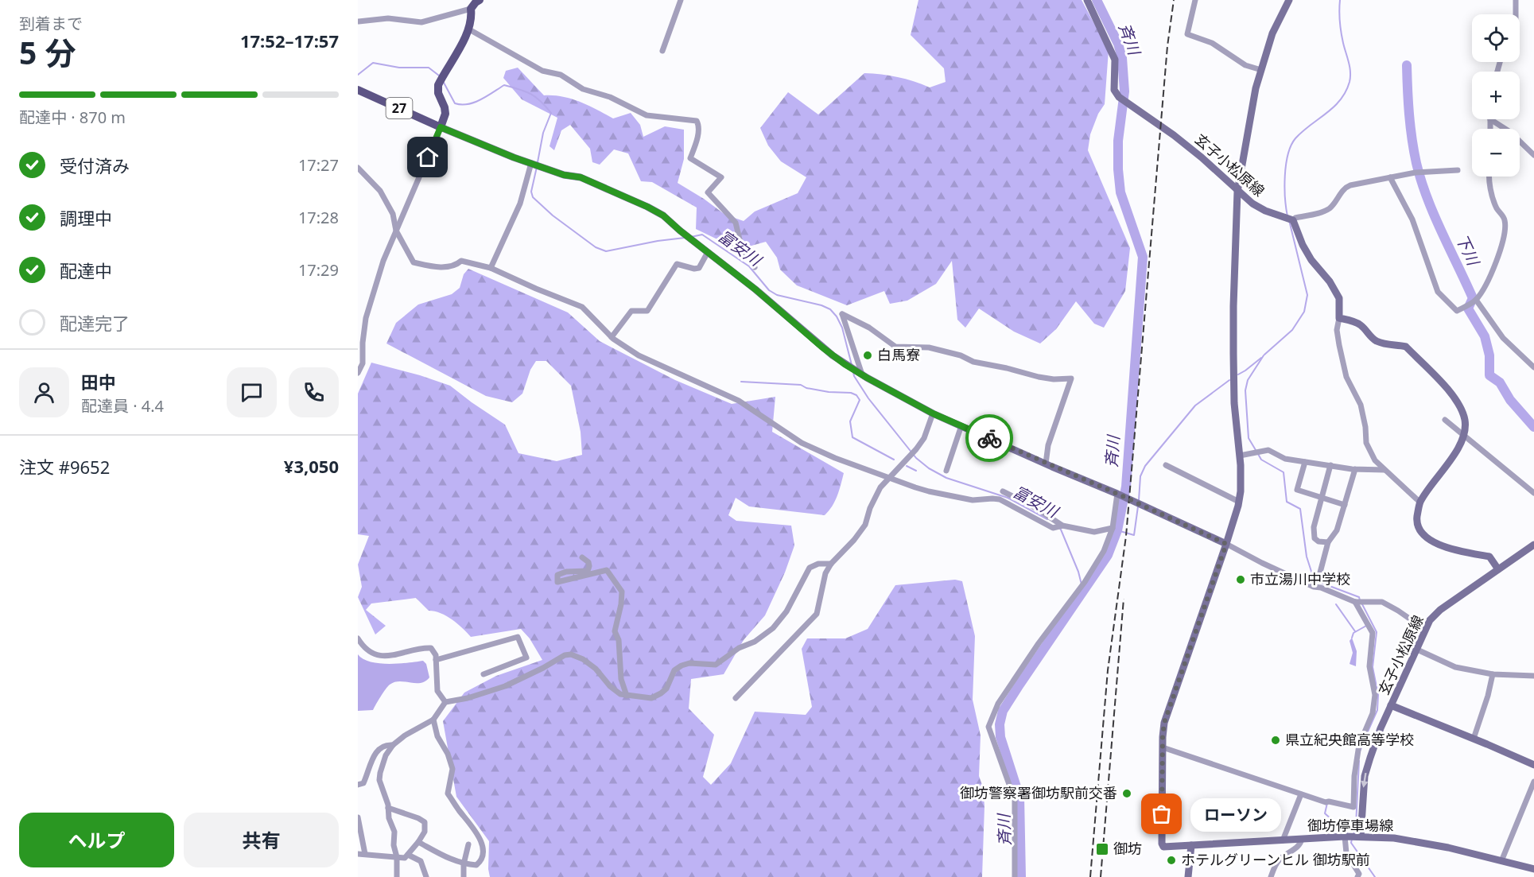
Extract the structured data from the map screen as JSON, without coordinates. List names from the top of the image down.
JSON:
{
  "streets": {
    "main road": ["27"],
    "street": ["玄子小松原線", "御坊停車場線"]
  },
  "water": ["斉川", "富安川", "下川"],
  "places": {
    "other": [
      "白馬寮",
      "市立湯川中学校",
      "県立紀央館高等学校",
      "御坊警察署御坊駅前交番",
      "ローソン",
      "ホテルグリーンヒル 御坊駅前"
    ],
    "transit": ["御坊"]
  },
  "page": {
    "heading": ["5 分", "到着まで", "17:52–17:57"],
    "panel": [
      "田中",
      "配達員 · 4.4",
      "注文 #9652",
      "¥3,050"
    ],
    "map_buttons": ["+", "−"],
    "bar": "配達中 · 870 m",
    "list": [
      ["受付済み", "17:27"],
      ["調理中", "17:28"],
      ["配達中", "17:29"],
      "配達完了"
    ],
    "bubble": "ローソン",
    "buttons": ["ヘルプ", "共有"]
  }
}
